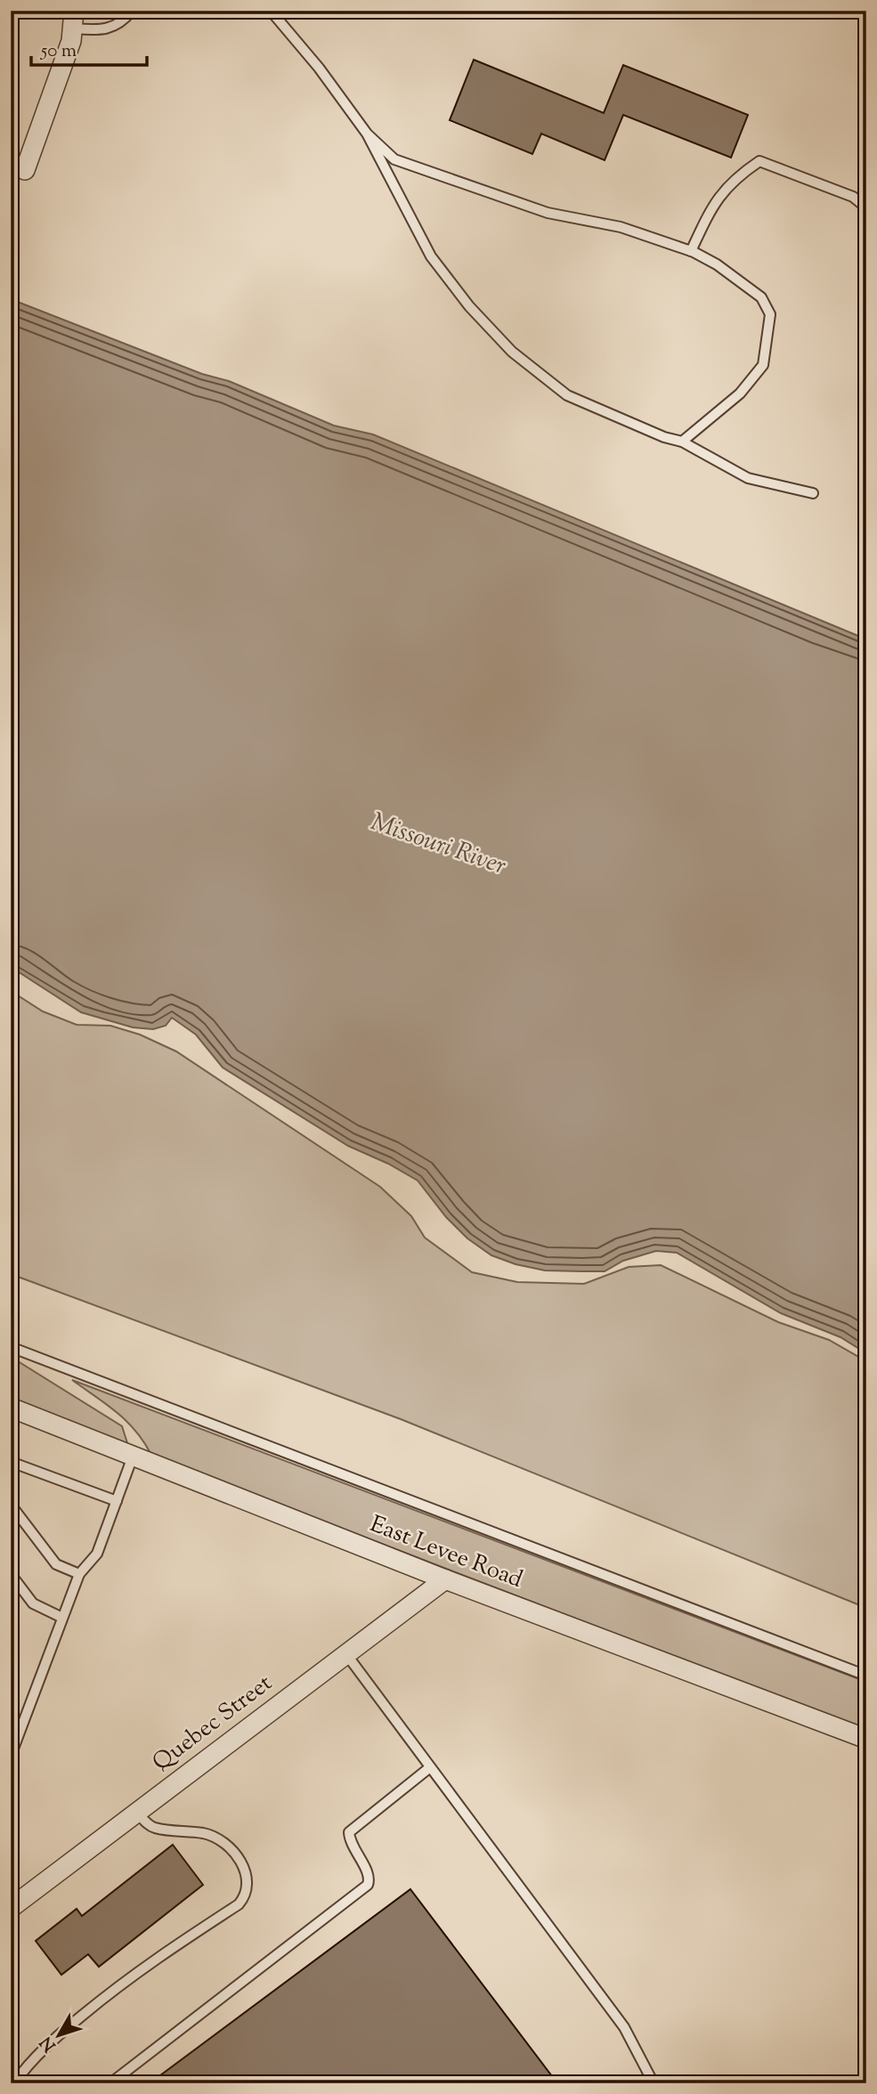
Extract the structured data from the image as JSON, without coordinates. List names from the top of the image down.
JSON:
{
  "streets": {
    "street": ["East Levee Road", "Quebec Street"]
  },
  "crossings": [
    ["East Levee Road", "Quebec Street"]
  ],
  "water": ["Missouri River"],
  "scale_bar": "50 m",
  "north": "bottom left"
}
